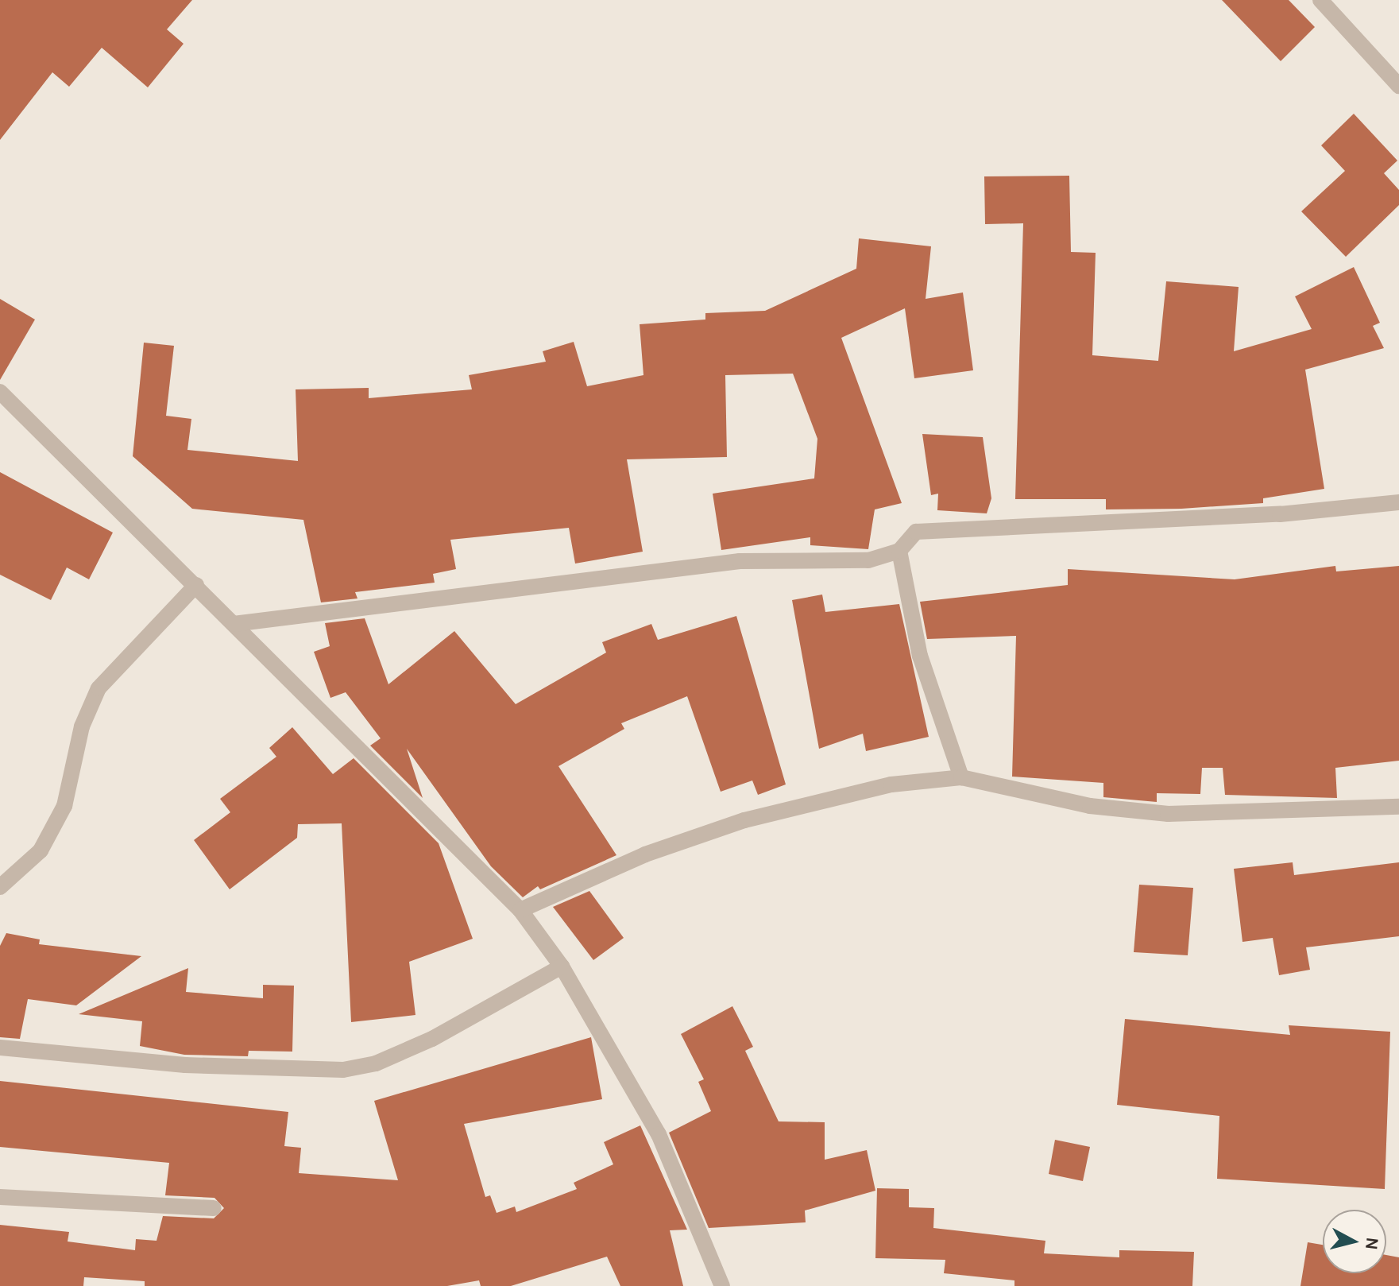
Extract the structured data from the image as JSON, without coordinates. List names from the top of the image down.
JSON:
{
  "north": "right"
}
